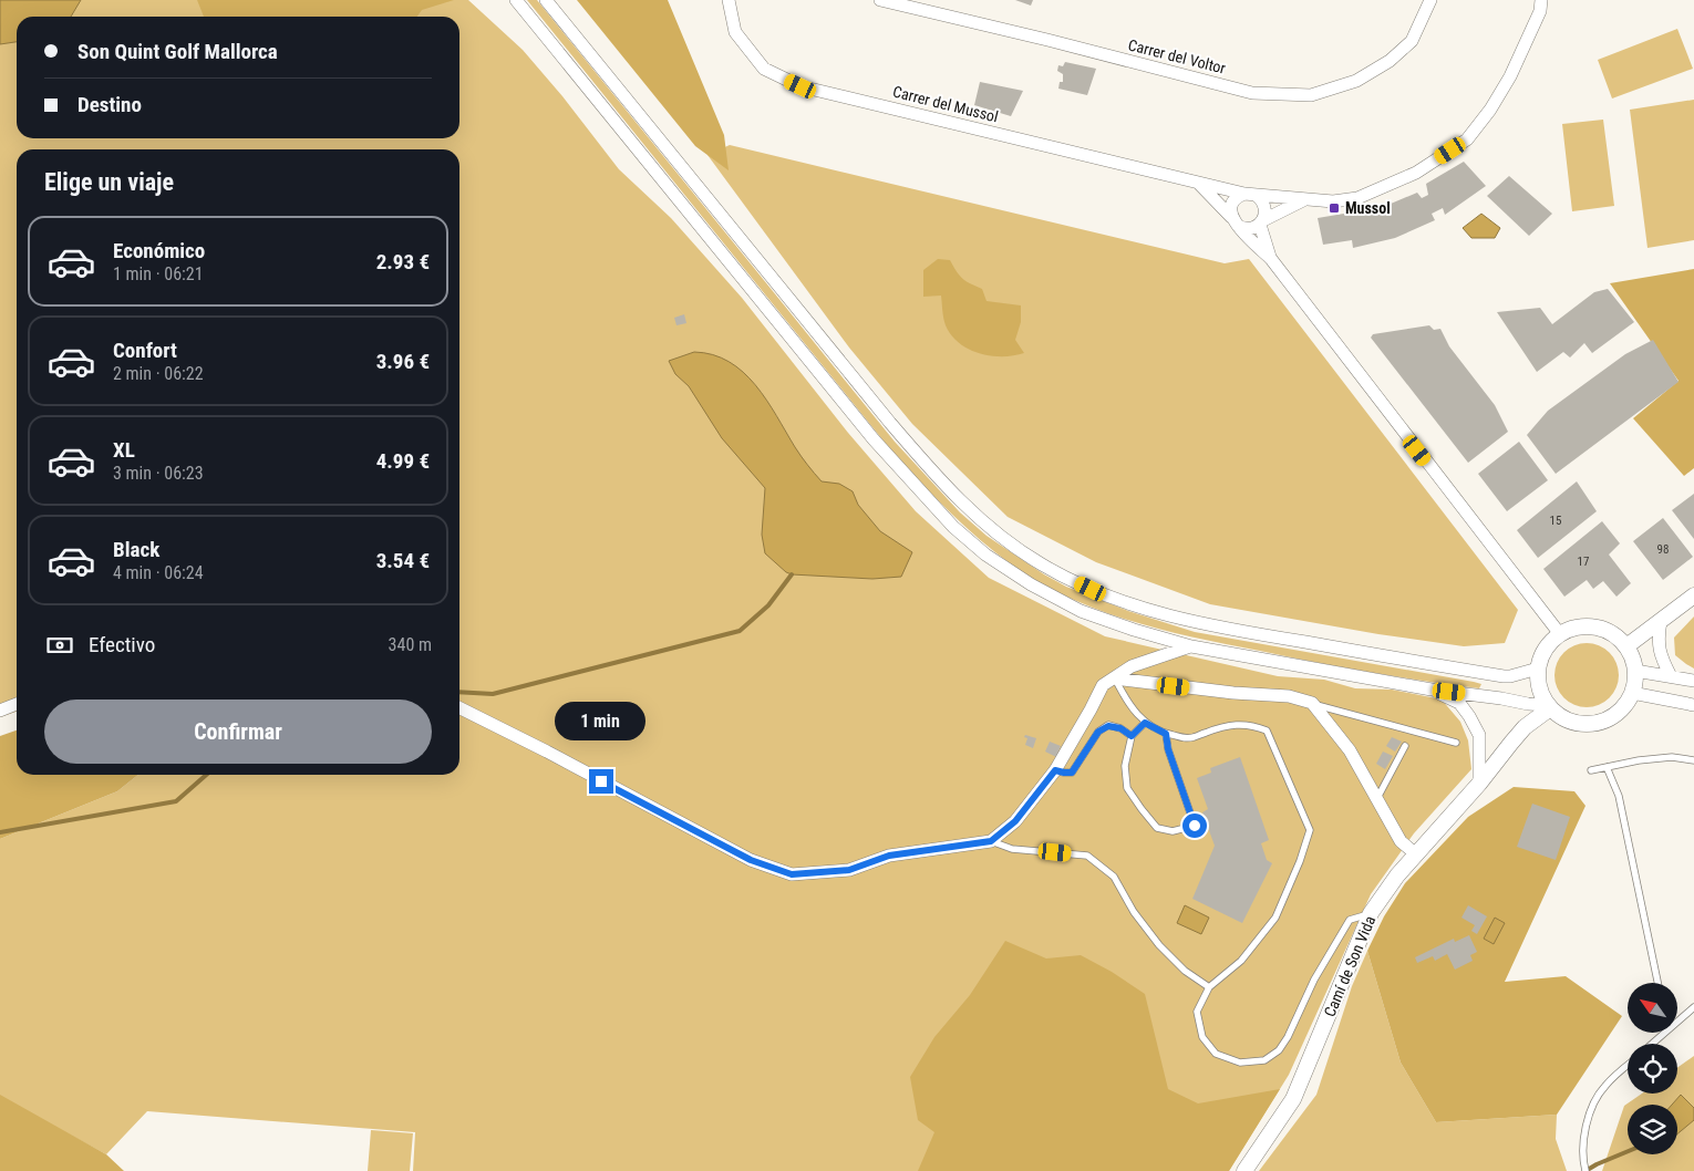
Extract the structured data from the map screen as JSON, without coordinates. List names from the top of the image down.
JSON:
{
  "streets": {
    "street": ["Carrer del Voltor", "Carrer del Mussol", "Camí de Son Vida"]
  },
  "places": {
    "transit": ["Mussol"]
  },
  "house_numbers": ["15", "98", "17"],
  "north": "top left",
  "page": {
    "banner": ["Son Quint Golf Mallorca", "Destino"],
    "heading": "Elige un viaje",
    "list": [
      {
        "name": "Económico",
        "note": "1 min · 06:21",
        "value": "2.93 €"
      },
      {
        "name": "Confort",
        "note": "2 min · 06:22",
        "value": "3.96 €"
      },
      {
        "name": "XL",
        "note": "3 min · 06:23",
        "value": "4.99 €"
      },
      {
        "name": "Black",
        "note": "4 min · 06:24",
        "value": "3.54 €"
      }
    ],
    "pay": ["Efectivo", "340 m"],
    "buttons": "Confirmar",
    "bubble": "1 min"
  }
}
